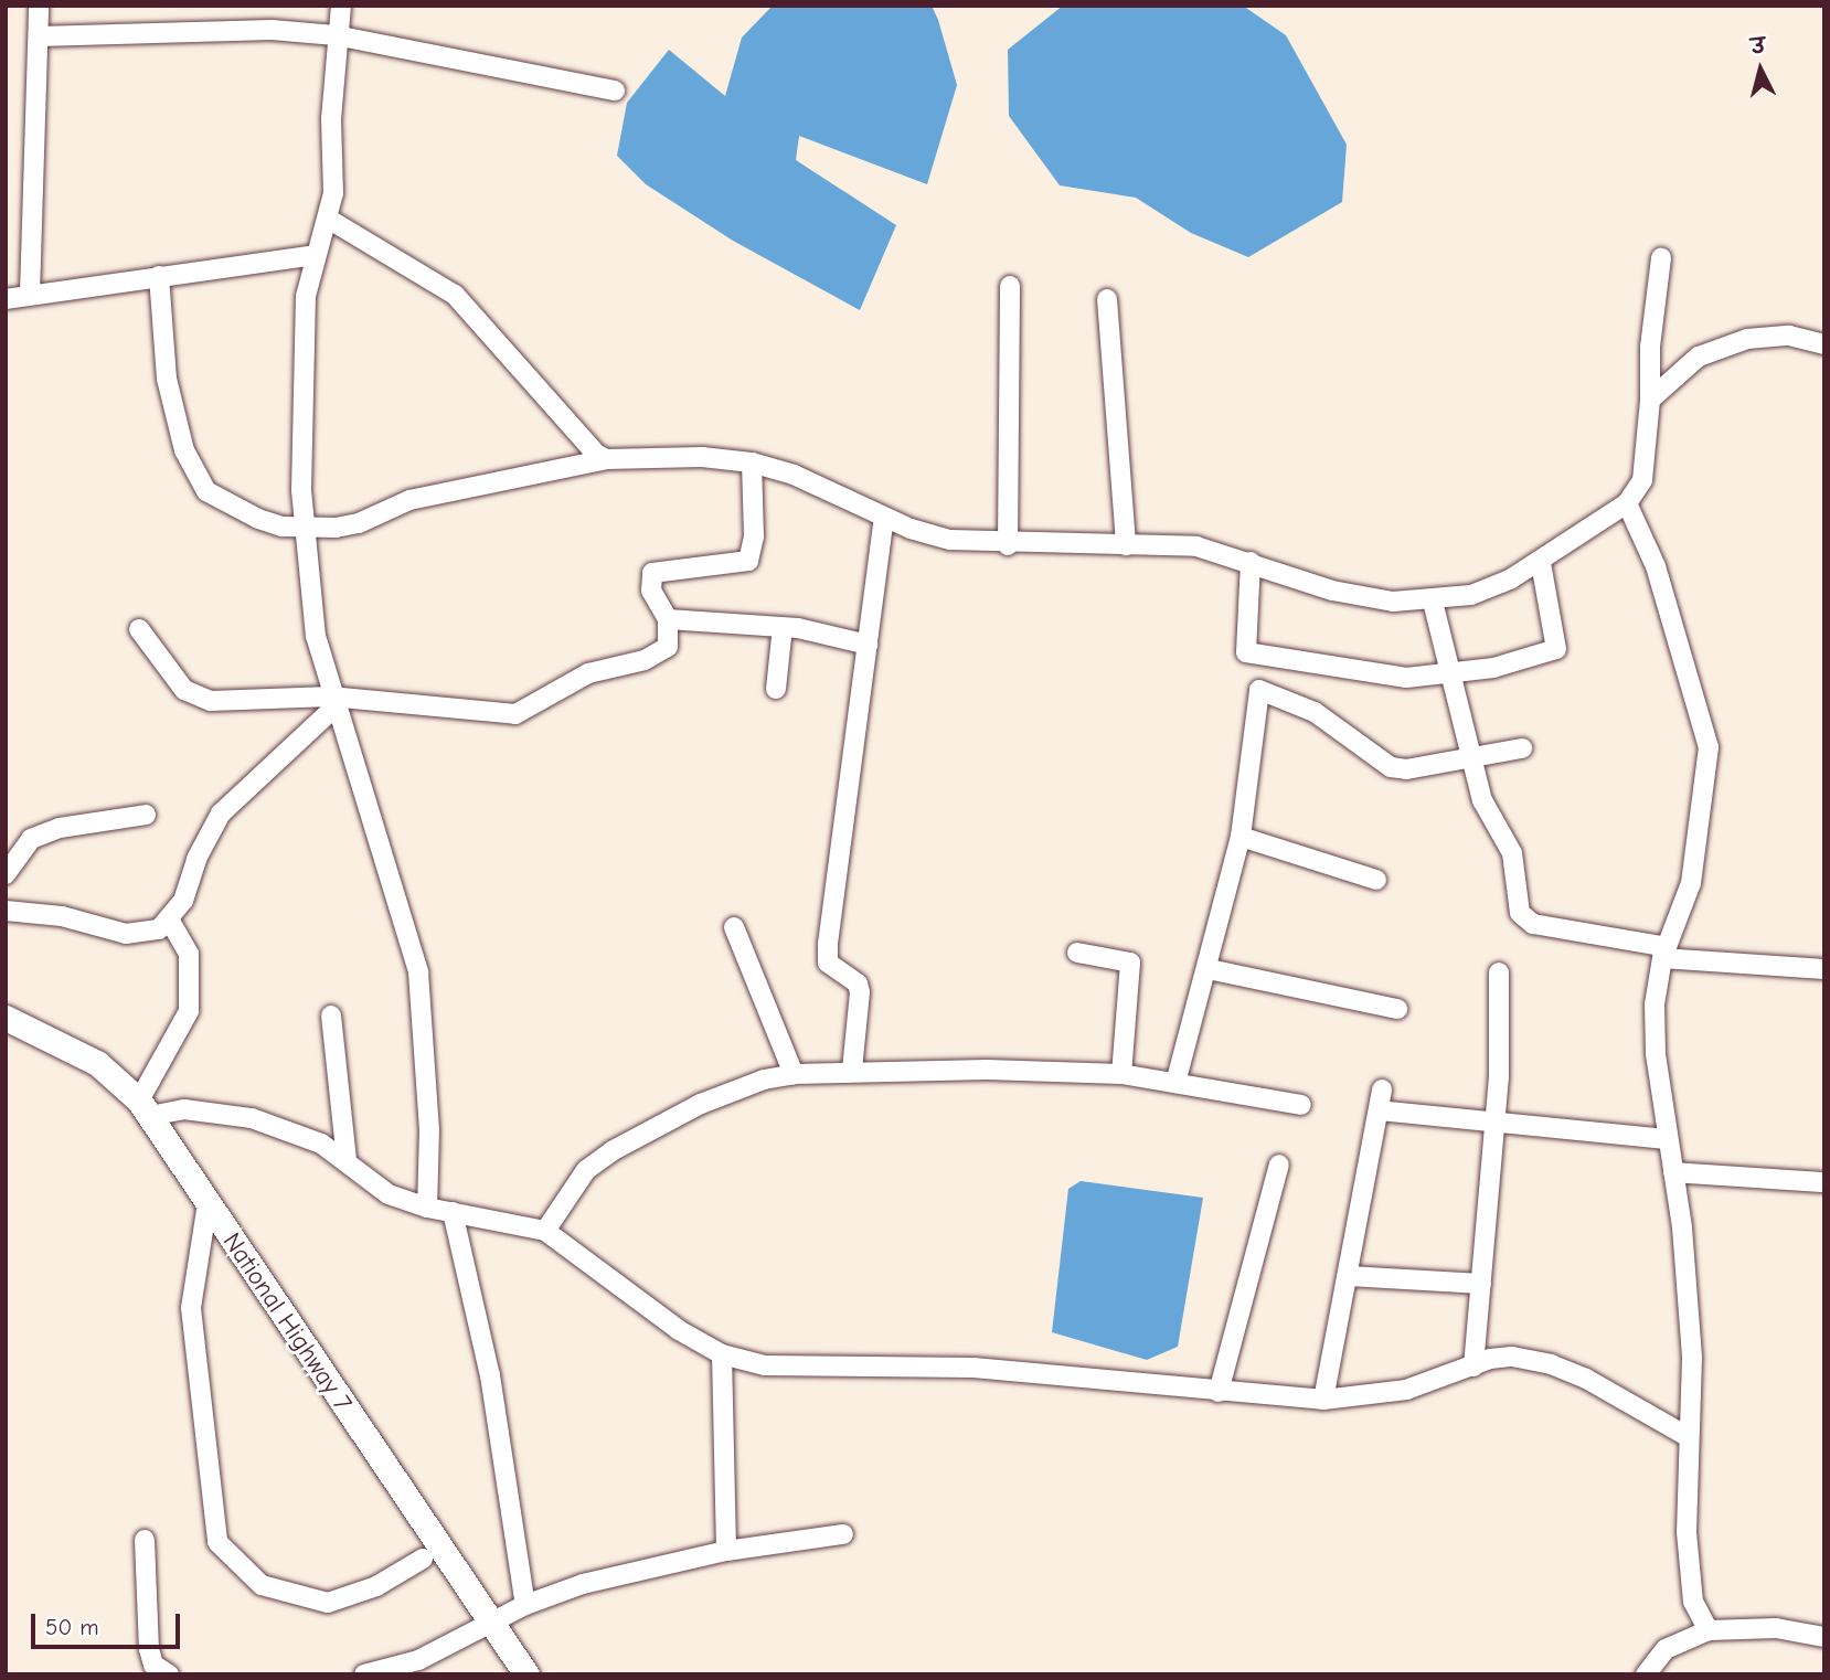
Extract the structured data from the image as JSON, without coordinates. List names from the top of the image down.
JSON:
{
  "streets": {
    "main road": ["National Highway 7"]
  },
  "scale_bar": "50 m",
  "north": "top"
}
